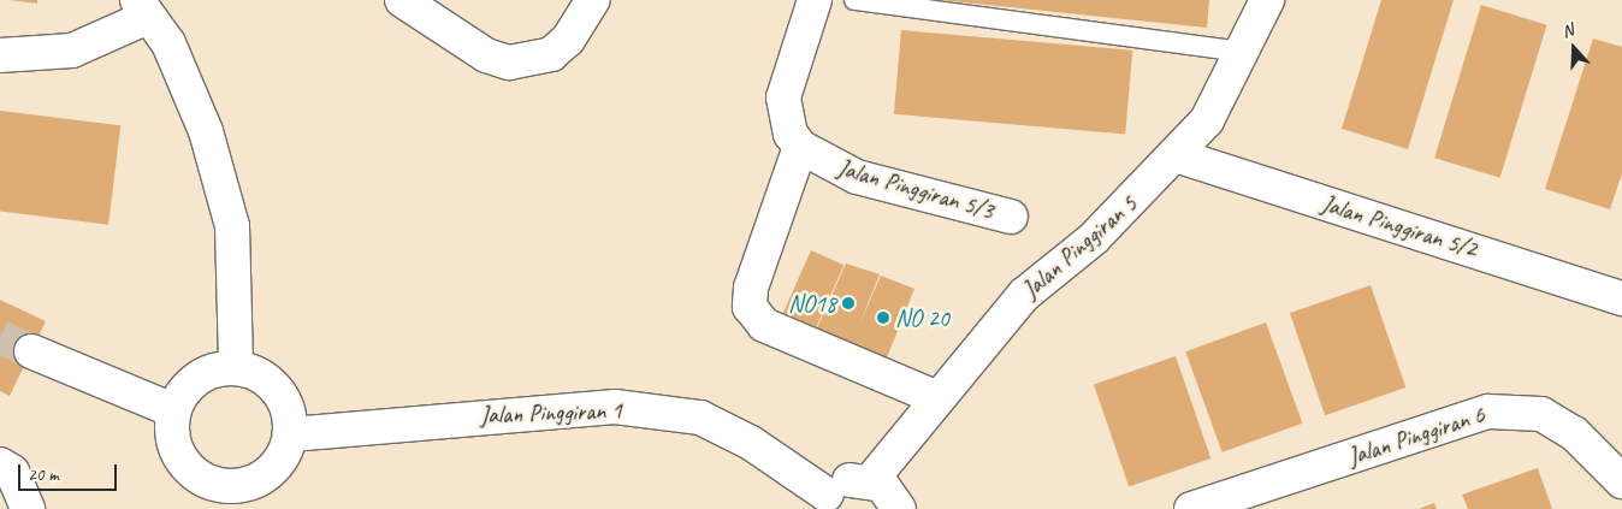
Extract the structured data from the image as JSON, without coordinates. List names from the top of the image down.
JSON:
{
  "streets": {
    "street": [
      "Jalan Pinggiran 5/3",
      "Jalan Pinggiran 5/2",
      "Jalan Pinggiran 5",
      "Jalan Pinggiran 1",
      "Jalan Pinggiran 6"
    ]
  },
  "crossings": [
    ["Jalan Pinggiran 5/2", "Jalan Pinggiran 5"]
  ],
  "places": ["NO18", "NO 20"],
  "scale_bar": "20 m",
  "north": "top"
}
